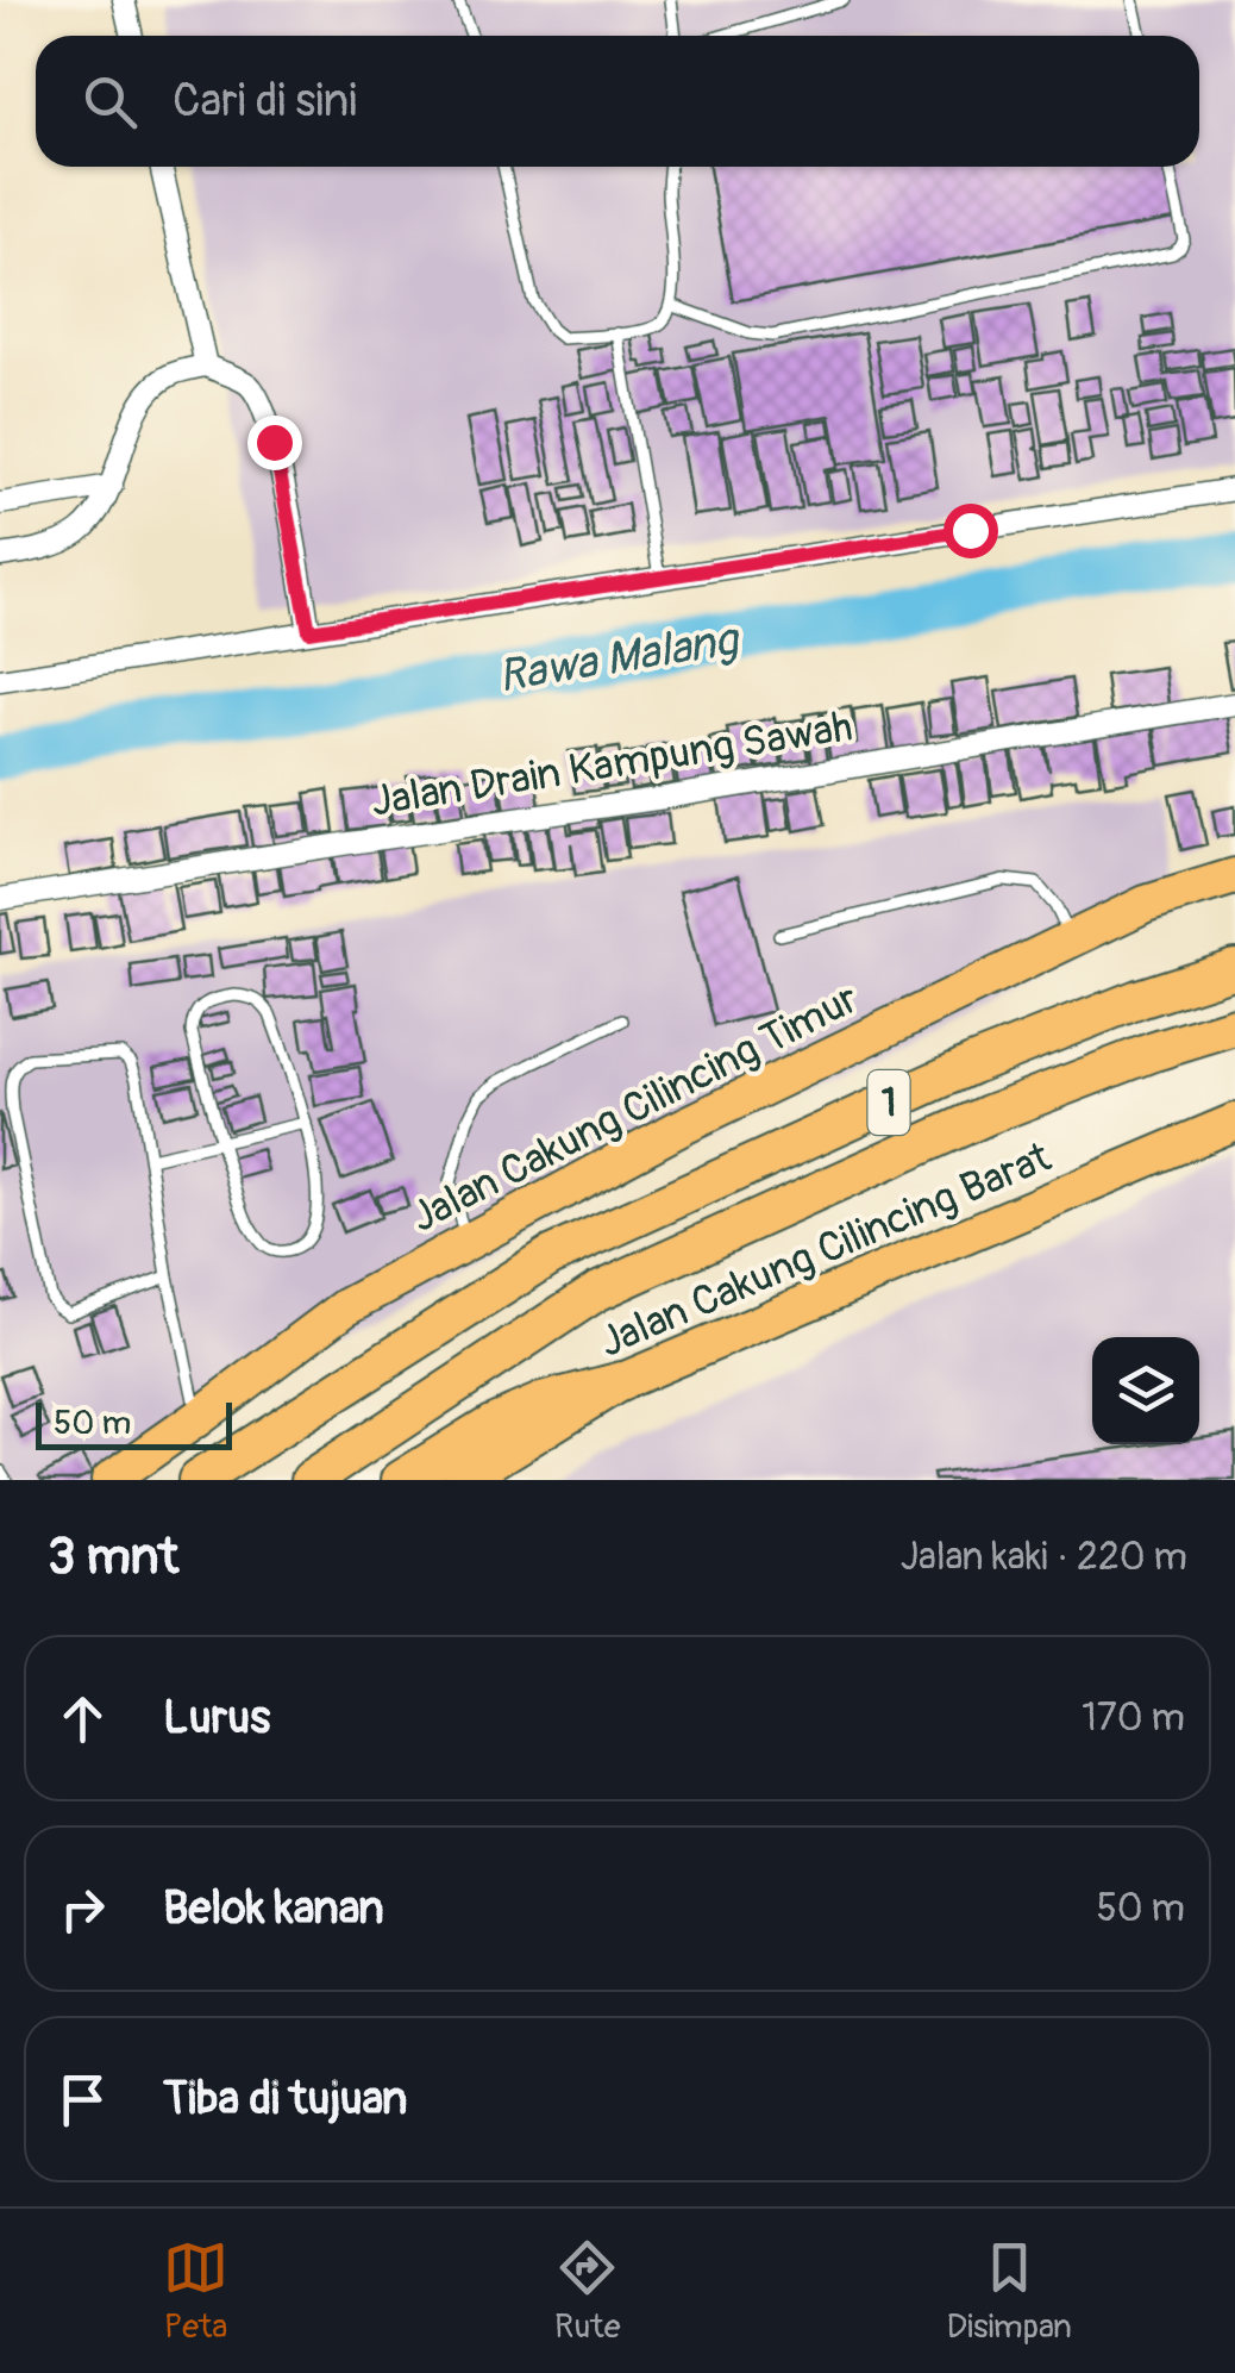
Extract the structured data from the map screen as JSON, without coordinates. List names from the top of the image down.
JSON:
{
  "streets": {
    "highway": ["1", "Jalan Cakung Cilincing Timur", "Jalan Cakung Cilincing Barat"],
    "street": ["Jalan Drain Kampung Sawah"]
  },
  "water": ["Rawa Malang"],
  "scale_bar": "50 m",
  "page": {
    "search": "Cari di sini",
    "scale": "50 m",
    "heading": ["3 mnt", "Jalan kaki · 220 m"],
    "list": [
      ["Lurus", "170 m"],
      ["Belok kanan", "50 m"],
      "Tiba di tujuan"
    ],
    "nav": ["Peta", "Rute", "Disimpan"]
  }
}
